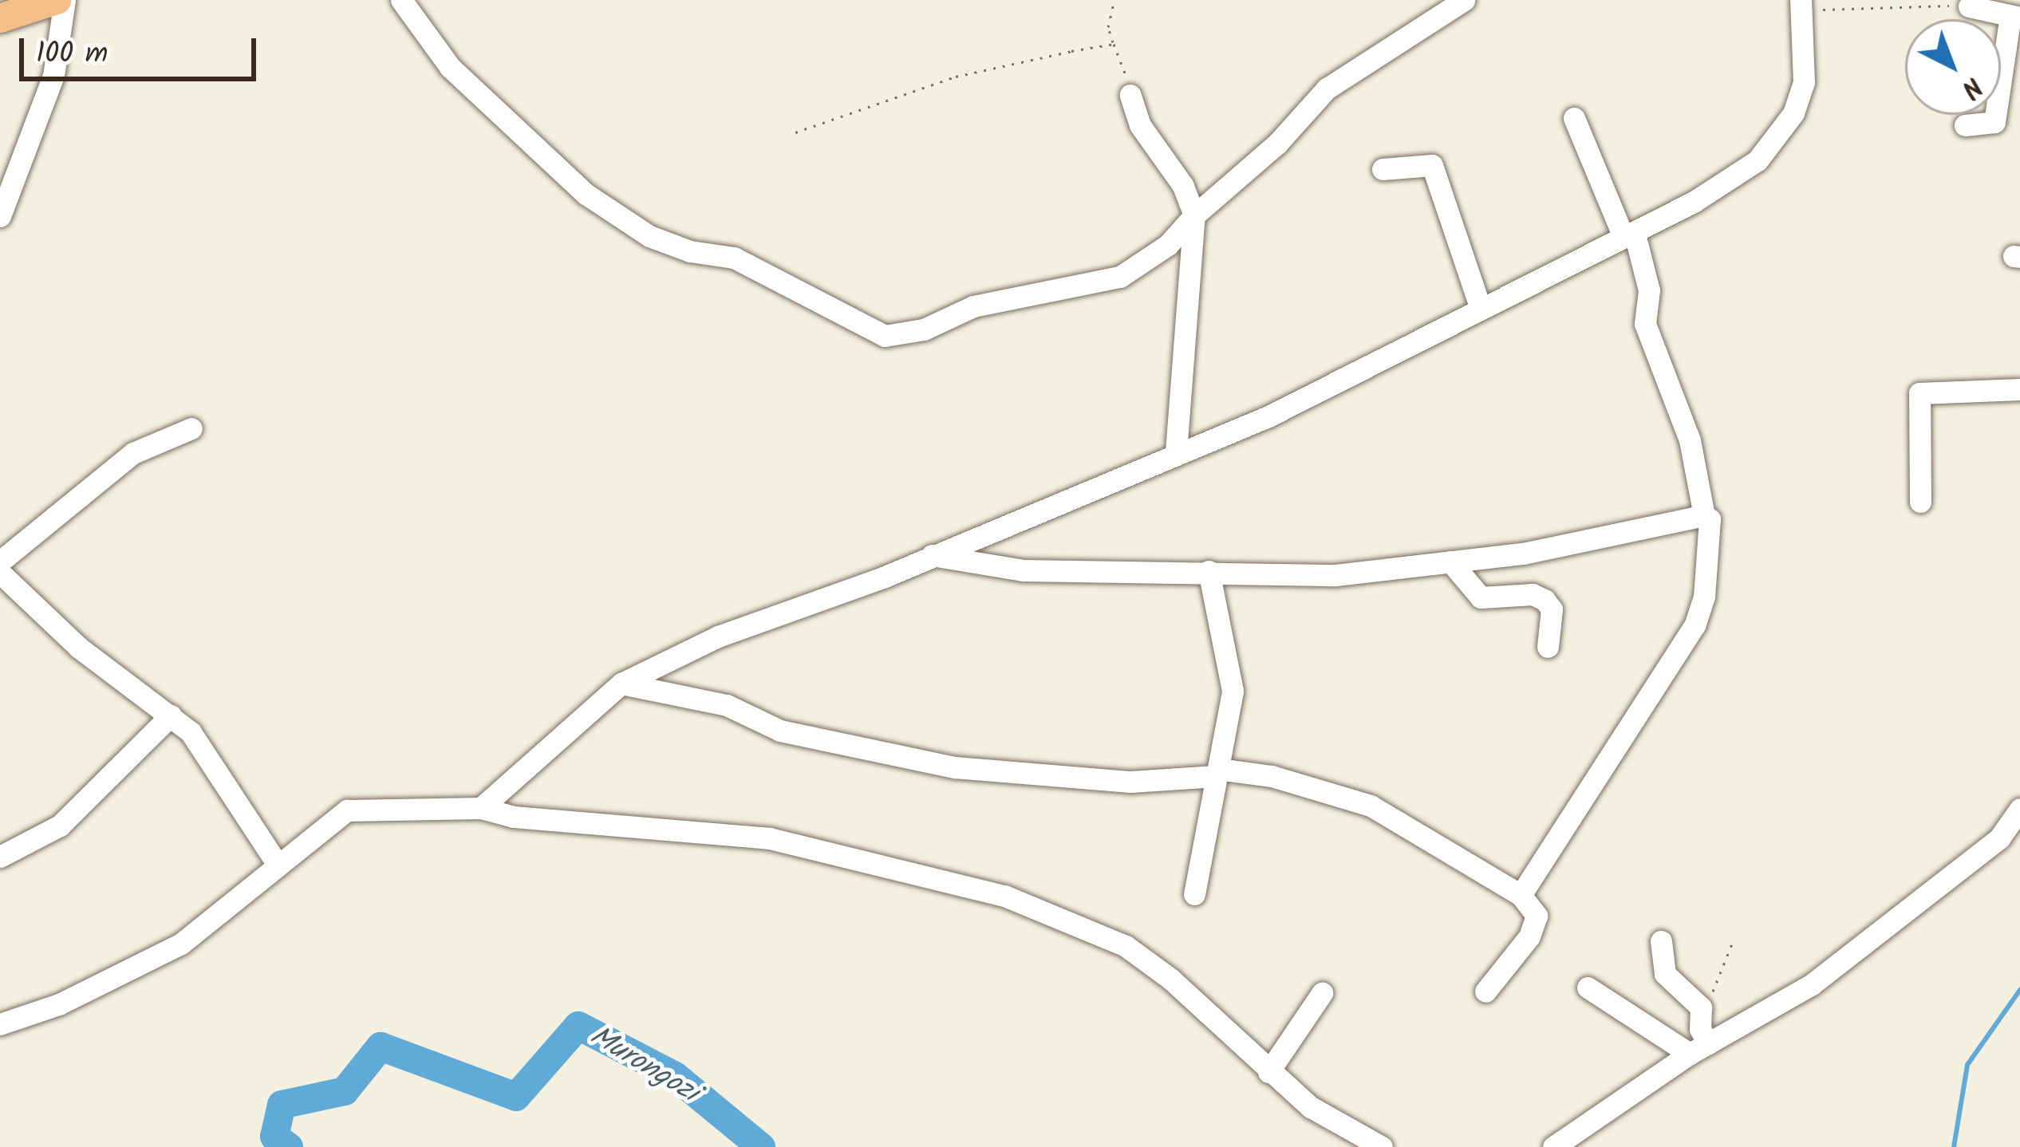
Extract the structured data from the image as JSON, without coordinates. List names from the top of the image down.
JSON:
{
  "water": ["Murongozi"],
  "scale_bar": "100 m",
  "north": "bottom right"
}
